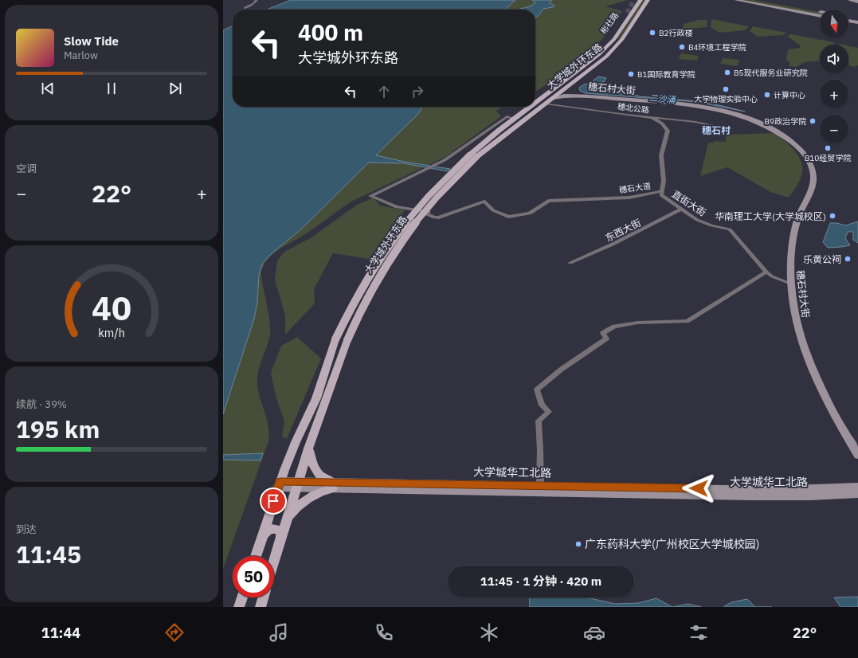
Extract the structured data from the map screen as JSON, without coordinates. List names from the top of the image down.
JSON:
{
  "streets": {
    "main road": [
      "彬社路",
      "大学城外环东路",
      "穗石村大街",
      "大学城华工北路"
    ],
    "street": [
      "穗北公路",
      "穗石大道",
      "直街大街",
      "东西大街"
    ]
  },
  "crossings": [
    ["彬社路", "大学城外环东路"],
    ["大学城外环东路", "穗石村大街"],
    ["大学城外环东路", "穗北公路"],
    ["大学城外环东路", "穗石大道"],
    ["大学城外环东路", "大学城华工北路"],
    ["穗北公路", "穗石大道"],
    ["穗石大道", "直街大街"],
    ["直街大街", "东西大街"]
  ],
  "districts": ["穗石村"],
  "water": ["二沙涌"],
  "places": [
    "B2行政楼",
    "B4环境工程学院",
    "B5现代服务业研究院",
    "B1国际教育学院",
    "大学物理实验中心",
    "计算中心",
    "B9政治学院",
    "B10经贸学院",
    "华南理工大学(大学城校区)",
    "乐黄公祠",
    "广东药科大学(广州校区大学城校园)"
  ],
  "north": "bottom",
  "page": {
    "map_buttons": ["+", "−"],
    "turn": ["400 m", "大学城外环东路"],
    "song": ["Slow Tide", "Marlow"],
    "tile": [
      "空调",
      ["续航 · 39%", "195 km"],
      ["到达", "11:45"]
    ],
    "heat": ["−", "22°", "+"],
    "limit": "50",
    "trip": "11:45 · 1 分钟 · 420 m",
    "tabs": ["11:44", "22°"],
    "gauge": ["40", "km/h"]
  }
}
